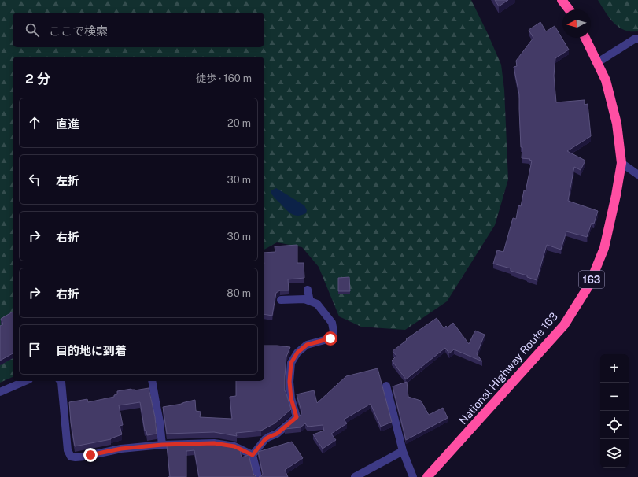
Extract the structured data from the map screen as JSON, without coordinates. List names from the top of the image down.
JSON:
{
  "streets": {
    "highway": ["163", "National Highway Route 163"]
  },
  "north": "left",
  "page": {
    "search": "ここで検索",
    "heading": ["2 分", "徒歩 · 160 m"],
    "list": [
      ["直進", "20 m"],
      ["左折", "30 m"],
      ["右折", "30 m"],
      ["右折", "80 m"],
      "目的地に到着"
    ],
    "map_buttons": ["+", "−"]
  }
}
